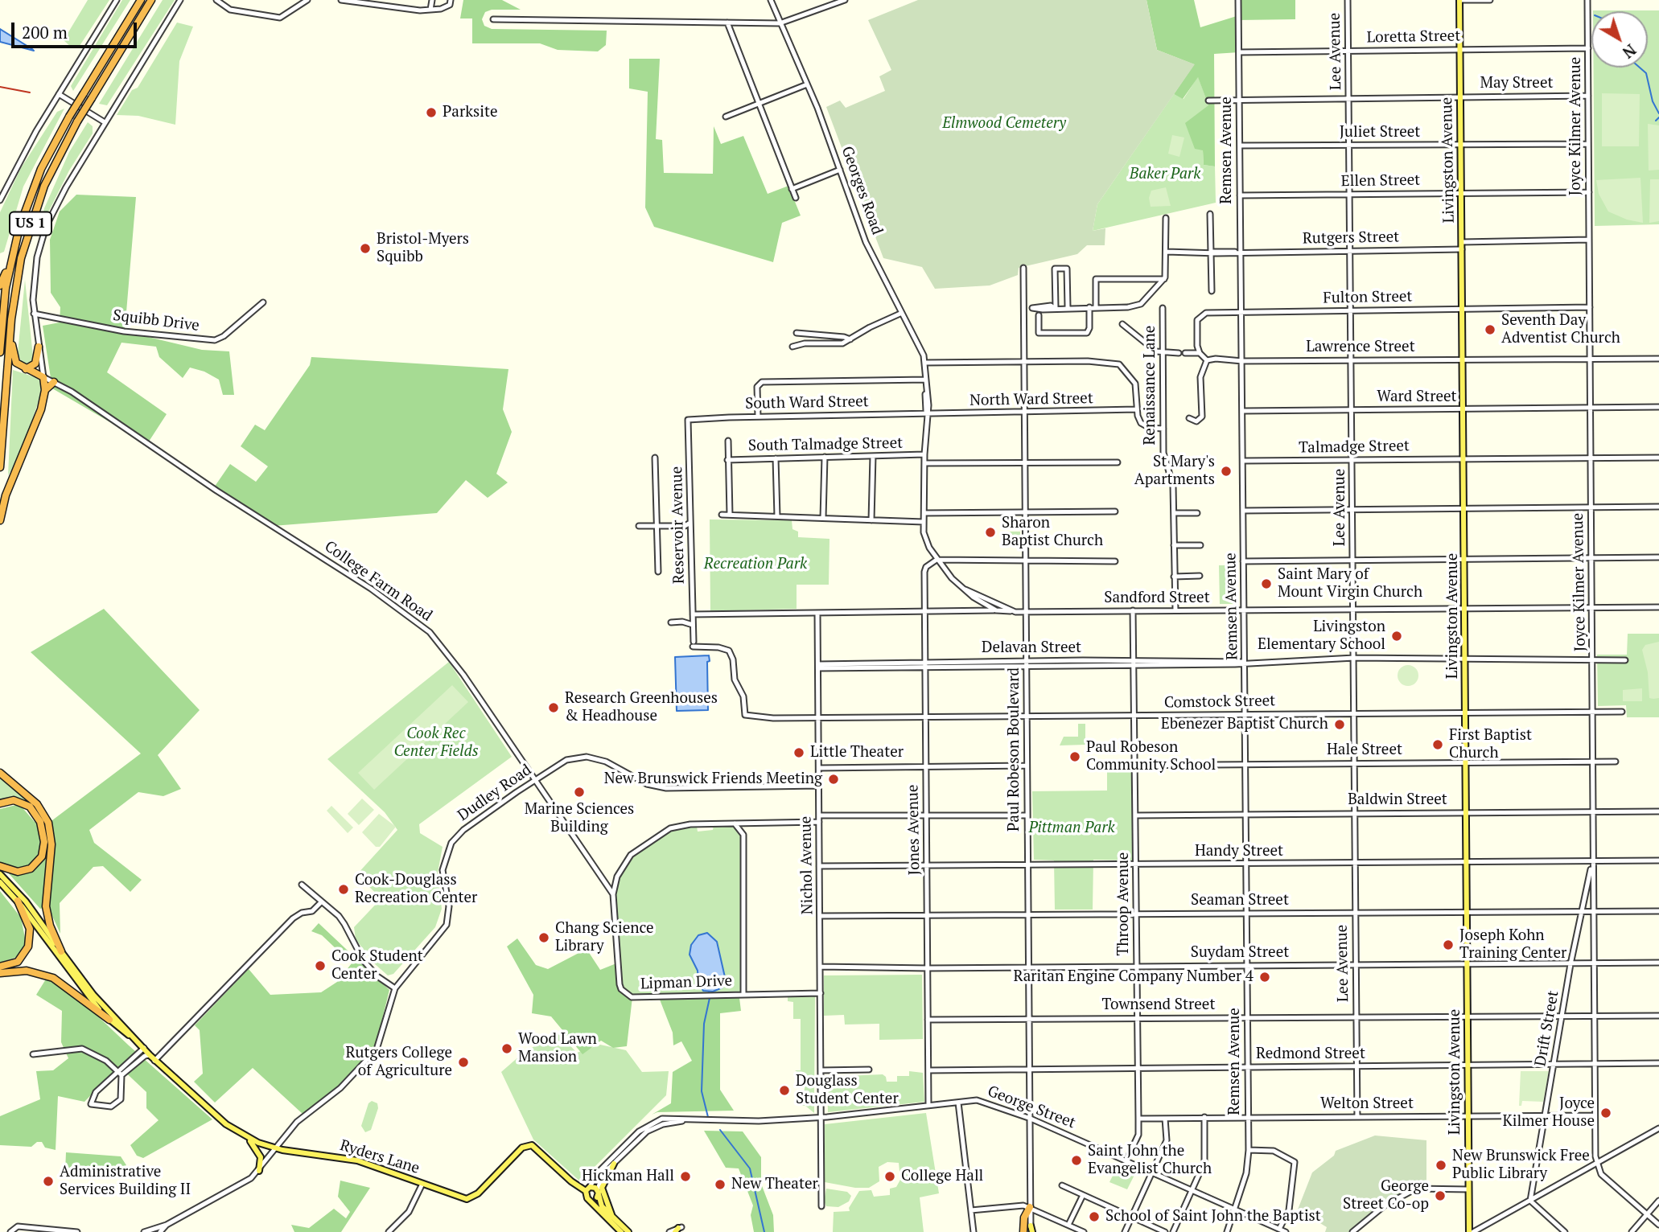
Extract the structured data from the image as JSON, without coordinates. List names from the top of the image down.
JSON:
{
  "streets": {
    "highway": ["US 1"],
    "main road": ["Livingston Avenue", "Ryders Lane"],
    "street": [
      "Loretta Street",
      "Lee Avenue",
      "May Street",
      "Joyce Kilmer Avenue",
      "Juliet Street",
      "Remsen Avenue",
      "Ellen Street",
      "Georges Road",
      "Rutgers Street",
      "Fulton Street",
      "Squibb Drive",
      "Lawrence Street",
      "Renaissance Lane",
      "Ward Street",
      "North Ward Street",
      "South Ward Street",
      "South Talmadge Street",
      "Talmadge Street",
      "Reservoir Avenue",
      "College Farm Road",
      "Sandford Street",
      "Delavan Street",
      "Comstock Street",
      "Paul Robeson Boulevard",
      "Hale Street",
      "Dudley Road",
      "Baldwin Street",
      "Jones Avenue",
      "Handy Street",
      "Nichol Avenue",
      "Seaman Street",
      "Throop Avenue",
      "Suydam Street",
      "Lipman Drive",
      "Townsend Street",
      "Drift Street",
      "Redmond Street",
      "Welton Street",
      "George Street"
    ]
  },
  "crossings": [
    ["Loretta Street", "Lee Avenue"],
    ["Loretta Street", "Joyce Kilmer Avenue"],
    ["Loretta Street", "Remsen Avenue"],
    ["Loretta Street", "Livingston Avenue"],
    ["Lee Avenue", "May Street"],
    ["Lee Avenue", "Juliet Street"],
    ["Lee Avenue", "Ellen Street"],
    ["Lee Avenue", "Rutgers Street"],
    ["Lee Avenue", "Fulton Street"],
    ["Lee Avenue", "Lawrence Street"],
    ["Lee Avenue", "Ward Street"],
    ["Lee Avenue", "Talmadge Street"],
    ["Lee Avenue", "Sandford Street"],
    ["Lee Avenue", "Delavan Street"],
    ["Lee Avenue", "Comstock Street"],
    ["Lee Avenue", "Hale Street"],
    ["Lee Avenue", "Baldwin Street"],
    ["Lee Avenue", "Handy Street"],
    ["Lee Avenue", "Seaman Street"],
    ["Lee Avenue", "Suydam Street"],
    ["Lee Avenue", "Townsend Street"],
    ["Lee Avenue", "Redmond Street"],
    ["Lee Avenue", "Welton Street"],
    ["May Street", "Joyce Kilmer Avenue"],
    ["May Street", "Remsen Avenue"],
    ["May Street", "Livingston Avenue"],
    ["Joyce Kilmer Avenue", "Juliet Street"],
    ["Joyce Kilmer Avenue", "Ellen Street"],
    ["Joyce Kilmer Avenue", "Fulton Street"],
    ["Joyce Kilmer Avenue", "Lawrence Street"],
    ["Joyce Kilmer Avenue", "Ward Street"],
    ["Joyce Kilmer Avenue", "Talmadge Street"],
    ["Joyce Kilmer Avenue", "Sandford Street"],
    ["Joyce Kilmer Avenue", "Delavan Street"],
    ["Joyce Kilmer Avenue", "Comstock Street"],
    ["Joyce Kilmer Avenue", "Hale Street"],
    ["Joyce Kilmer Avenue", "Baldwin Street"],
    ["Joyce Kilmer Avenue", "Handy Street"],
    ["Joyce Kilmer Avenue", "Seaman Street"],
    ["Joyce Kilmer Avenue", "Suydam Street"],
    ["Joyce Kilmer Avenue", "Townsend Street"],
    ["Joyce Kilmer Avenue", "Drift Street"],
    ["Joyce Kilmer Avenue", "Redmond Street"],
    ["Joyce Kilmer Avenue", "Welton Street"],
    ["Juliet Street", "Remsen Avenue"],
    ["Juliet Street", "Livingston Avenue"],
    ["Remsen Avenue", "Ellen Street"],
    ["Remsen Avenue", "Rutgers Street"],
    ["Remsen Avenue", "Fulton Street"],
    ["Remsen Avenue", "Lawrence Street"],
    ["Remsen Avenue", "Ward Street"],
    ["Remsen Avenue", "Talmadge Street"],
    ["Remsen Avenue", "Sandford Street"],
    ["Remsen Avenue", "Delavan Street"],
    ["Remsen Avenue", "Comstock Street"],
    ["Remsen Avenue", "Hale Street"],
    ["Remsen Avenue", "Baldwin Street"],
    ["Remsen Avenue", "Handy Street"],
    ["Remsen Avenue", "Seaman Street"],
    ["Remsen Avenue", "Suydam Street"],
    ["Remsen Avenue", "Townsend Street"],
    ["Remsen Avenue", "Redmond Street"],
    ["Remsen Avenue", "Welton Street"],
    ["Remsen Avenue", "George Street"],
    ["Livingston Avenue", "Ellen Street"],
    ["Livingston Avenue", "Rutgers Street"],
    ["Livingston Avenue", "Fulton Street"],
    ["Livingston Avenue", "Lawrence Street"],
    ["Livingston Avenue", "Ward Street"],
    ["Livingston Avenue", "Talmadge Street"],
    ["Livingston Avenue", "Sandford Street"],
    ["Livingston Avenue", "Delavan Street"],
    ["Livingston Avenue", "Comstock Street"],
    ["Livingston Avenue", "Hale Street"],
    ["Livingston Avenue", "Baldwin Street"],
    ["Livingston Avenue", "Handy Street"],
    ["Livingston Avenue", "Seaman Street"],
    ["Livingston Avenue", "Suydam Street"],
    ["Livingston Avenue", "Townsend Street"],
    ["Livingston Avenue", "Redmond Street"],
    ["Livingston Avenue", "Welton Street"],
    ["Georges Road", "North Ward Street"],
    ["Georges Road", "South Ward Street"],
    ["Georges Road", "South Talmadge Street"],
    ["Georges Road", "Sandford Street"],
    ["Georges Road", "Paul Robeson Boulevard"],
    ["Georges Road", "Jones Avenue"],
    ["Renaissance Lane", "Sandford Street"],
    ["North Ward Street", "South Ward Street"],
    ["North Ward Street", "Paul Robeson Boulevard"],
    ["South Ward Street", "Reservoir Avenue"],
    ["Reservoir Avenue", "Comstock Street"],
    ["College Farm Road", "Dudley Road"],
    ["College Farm Road", "Lipman Drive"],
    ["Sandford Street", "Paul Robeson Boulevard"],
    ["Sandford Street", "Throop Avenue"],
    ["Delavan Street", "Paul Robeson Boulevard"],
    ["Delavan Street", "Jones Avenue"],
    ["Delavan Street", "Nichol Avenue"],
    ["Delavan Street", "Throop Avenue"],
    ["Comstock Street", "Paul Robeson Boulevard"],
    ["Comstock Street", "Jones Avenue"],
    ["Comstock Street", "Nichol Avenue"],
    ["Comstock Street", "Throop Avenue"],
    ["Paul Robeson Boulevard", "Handy Street"],
    ["Paul Robeson Boulevard", "Seaman Street"],
    ["Paul Robeson Boulevard", "Suydam Street"],
    ["Paul Robeson Boulevard", "Townsend Street"],
    ["Paul Robeson Boulevard", "Redmond Street"],
    ["Paul Robeson Boulevard", "George Street"],
    ["Hale Street", "Throop Avenue"],
    ["Dudley Road", "Nichol Avenue"],
    ["Dudley Road", "Ryders Lane"],
    ["Baldwin Street", "Throop Avenue"],
    ["Jones Avenue", "Handy Street"],
    ["Jones Avenue", "Seaman Street"],
    ["Jones Avenue", "Suydam Street"],
    ["Jones Avenue", "Townsend Street"],
    ["Jones Avenue", "Redmond Street"],
    ["Jones Avenue", "George Street"],
    ["Handy Street", "Nichol Avenue"],
    ["Handy Street", "Throop Avenue"],
    ["Handy Street", "Drift Street"],
    ["Nichol Avenue", "Seaman Street"],
    ["Nichol Avenue", "Suydam Street"],
    ["Nichol Avenue", "Lipman Drive"],
    ["Nichol Avenue", "George Street"],
    ["Seaman Street", "Throop Avenue"],
    ["Seaman Street", "Drift Street"],
    ["Throop Avenue", "Suydam Street"],
    ["Throop Avenue", "Townsend Street"],
    ["Throop Avenue", "Redmond Street"],
    ["Throop Avenue", "Welton Street"],
    ["Throop Avenue", "George Street"],
    ["Suydam Street", "Drift Street"],
    ["Townsend Street", "Drift Street"],
    ["Drift Street", "Redmond Street"],
    ["Drift Street", "Welton Street"],
    ["George Street", "Ryders Lane"]
  ],
  "parks": [
    "Elmwood Cemetery",
    "Baker Park",
    "Recreation Park",
    "Cook Rec Center Fields",
    "Pittman Park"
  ],
  "places": [
    "Parksite",
    "Bristol-Myers Squibb",
    "Seventh Day Adventist Church",
    "St Mary's Apartments",
    "Sharon Baptist Church",
    "Saint Mary of Mount Virgin Church",
    "Livingston Elementary School",
    "Research Greenhouses & Headhouse",
    "Ebenezer Baptist Church",
    "First Baptist Church",
    "Little Theater",
    "Paul Robeson Community School",
    "New Brunswick Friends Meeting",
    "Marine Sciences Building",
    "Cook-Douglass Recreation Center",
    "Chang Science Library",
    "Joseph Kohn Training Center",
    "Cook Student Center",
    "Raritan Engine Company Number 4",
    "Wood Lawn Mansion",
    "Rutgers College of Agriculture",
    "Douglass Student Center",
    "Joyce Kilmer House",
    "Saint John the Evangelist Church",
    "New Brunswick Free Public Library",
    "Hickman Hall",
    "College Hall",
    "Administrative Services Building II",
    "New Theater",
    "George Street Co-op",
    "School of Saint John the Baptist"
  ],
  "scale_bar": "200 m",
  "north": "bottom right"
}
